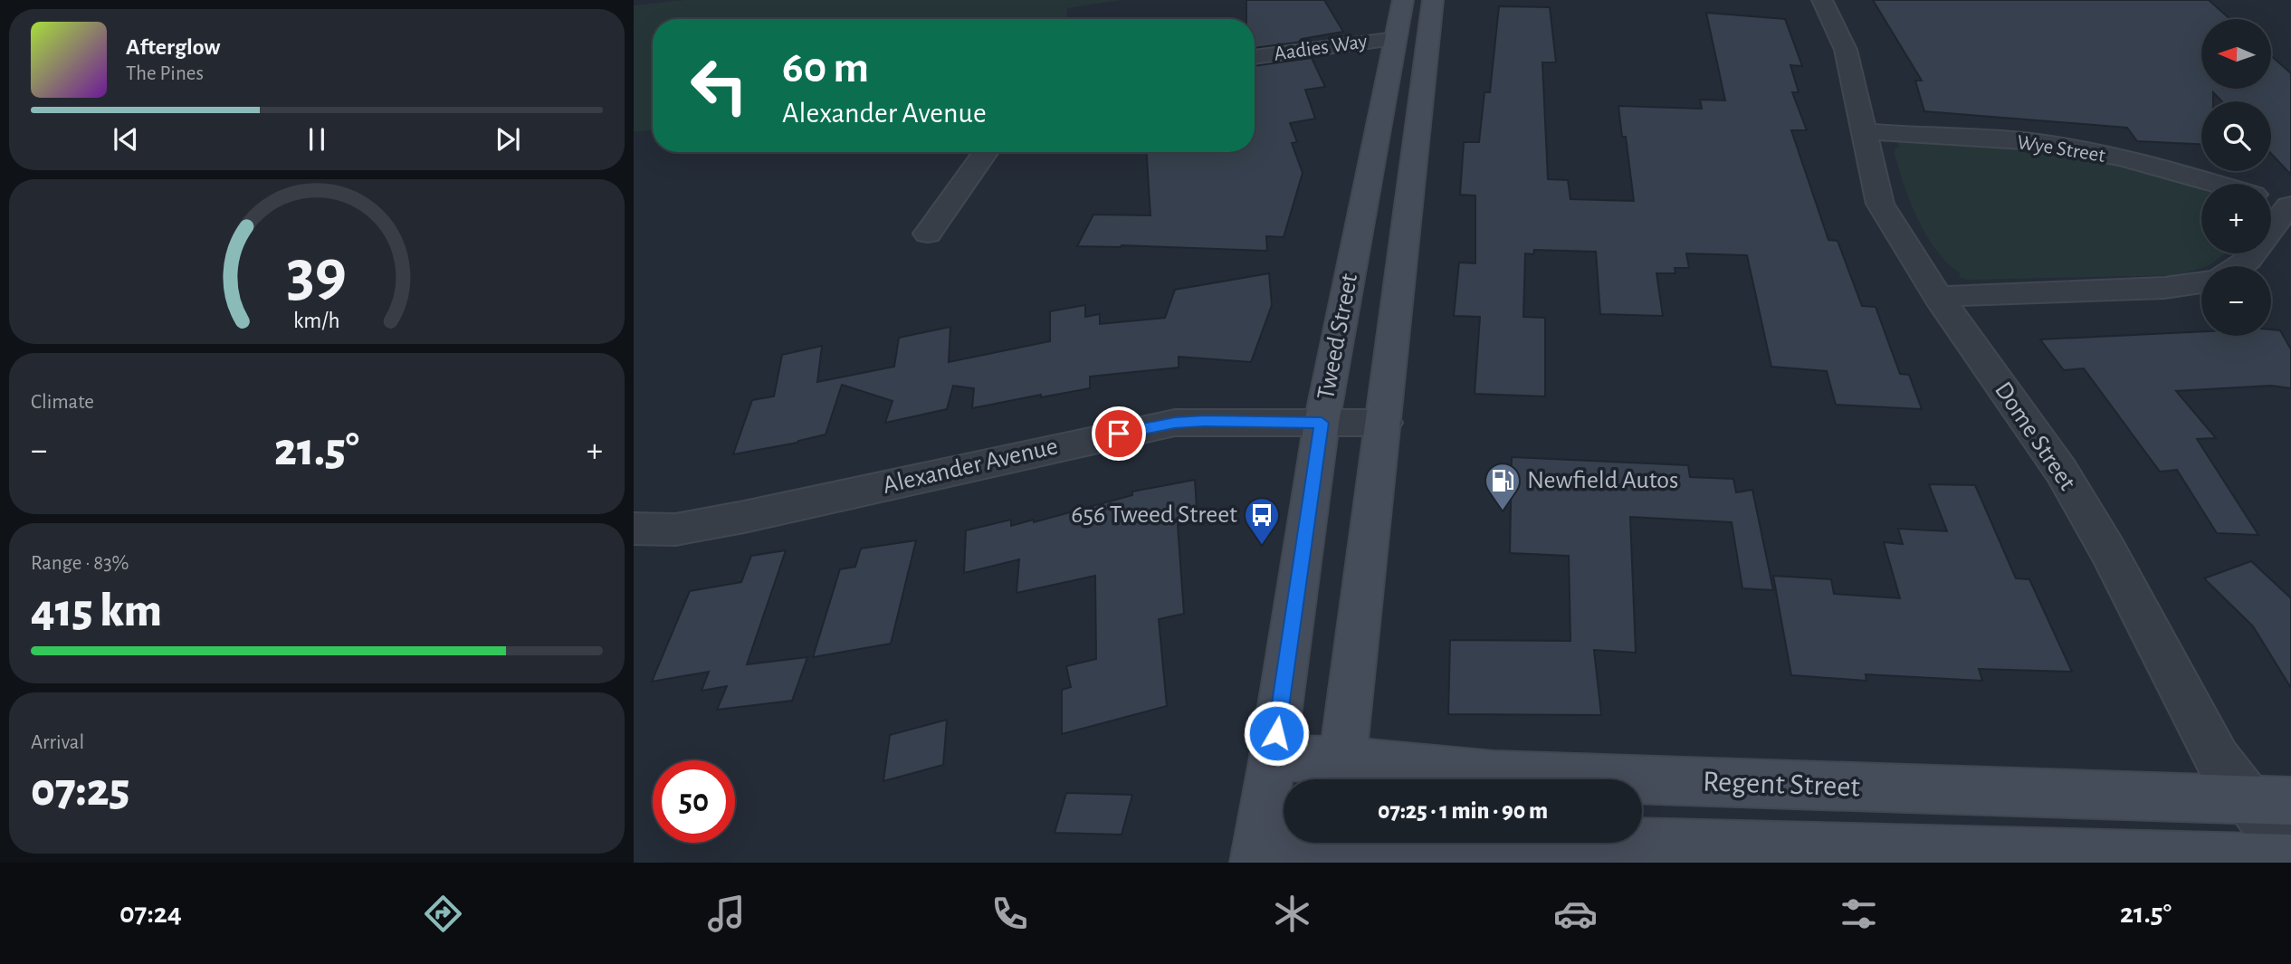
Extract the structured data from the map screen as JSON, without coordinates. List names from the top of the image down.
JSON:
{
  "streets": {
    "main road": ["Tweed Street", "Regent Street"],
    "street": [
      "Aadies Way",
      "Wye Street",
      "Dome Street",
      "Alexander Avenue"
    ]
  },
  "crossings": [
    ["Aadies Way", "Tweed Street"],
    ["Wye Street", "Dome Street"],
    ["Tweed Street", "Alexander Avenue"],
    ["Tweed Street", "Regent Street"],
    ["Dome Street", "Regent Street"]
  ],
  "places": {
    "fuel station": ["Newfield Autos"],
    "bus stop": ["656 Tweed Street"]
  },
  "north": "left",
  "page": {
    "map_buttons": ["+", "−"],
    "turn": ["60 m", "Alexander Avenue"],
    "song": ["Afterglow", "The Pines"],
    "tile": [
      "Climate",
      ["Range · 83%", "415 km"],
      ["Arrival", "07:25"]
    ],
    "heat": ["−", "21.5°", "+"],
    "limit": "50",
    "trip": "07:25 · 1 min · 90 m",
    "tabs": ["07:24", "21.5°"],
    "gauge": ["39", "km/h"]
  }
}
